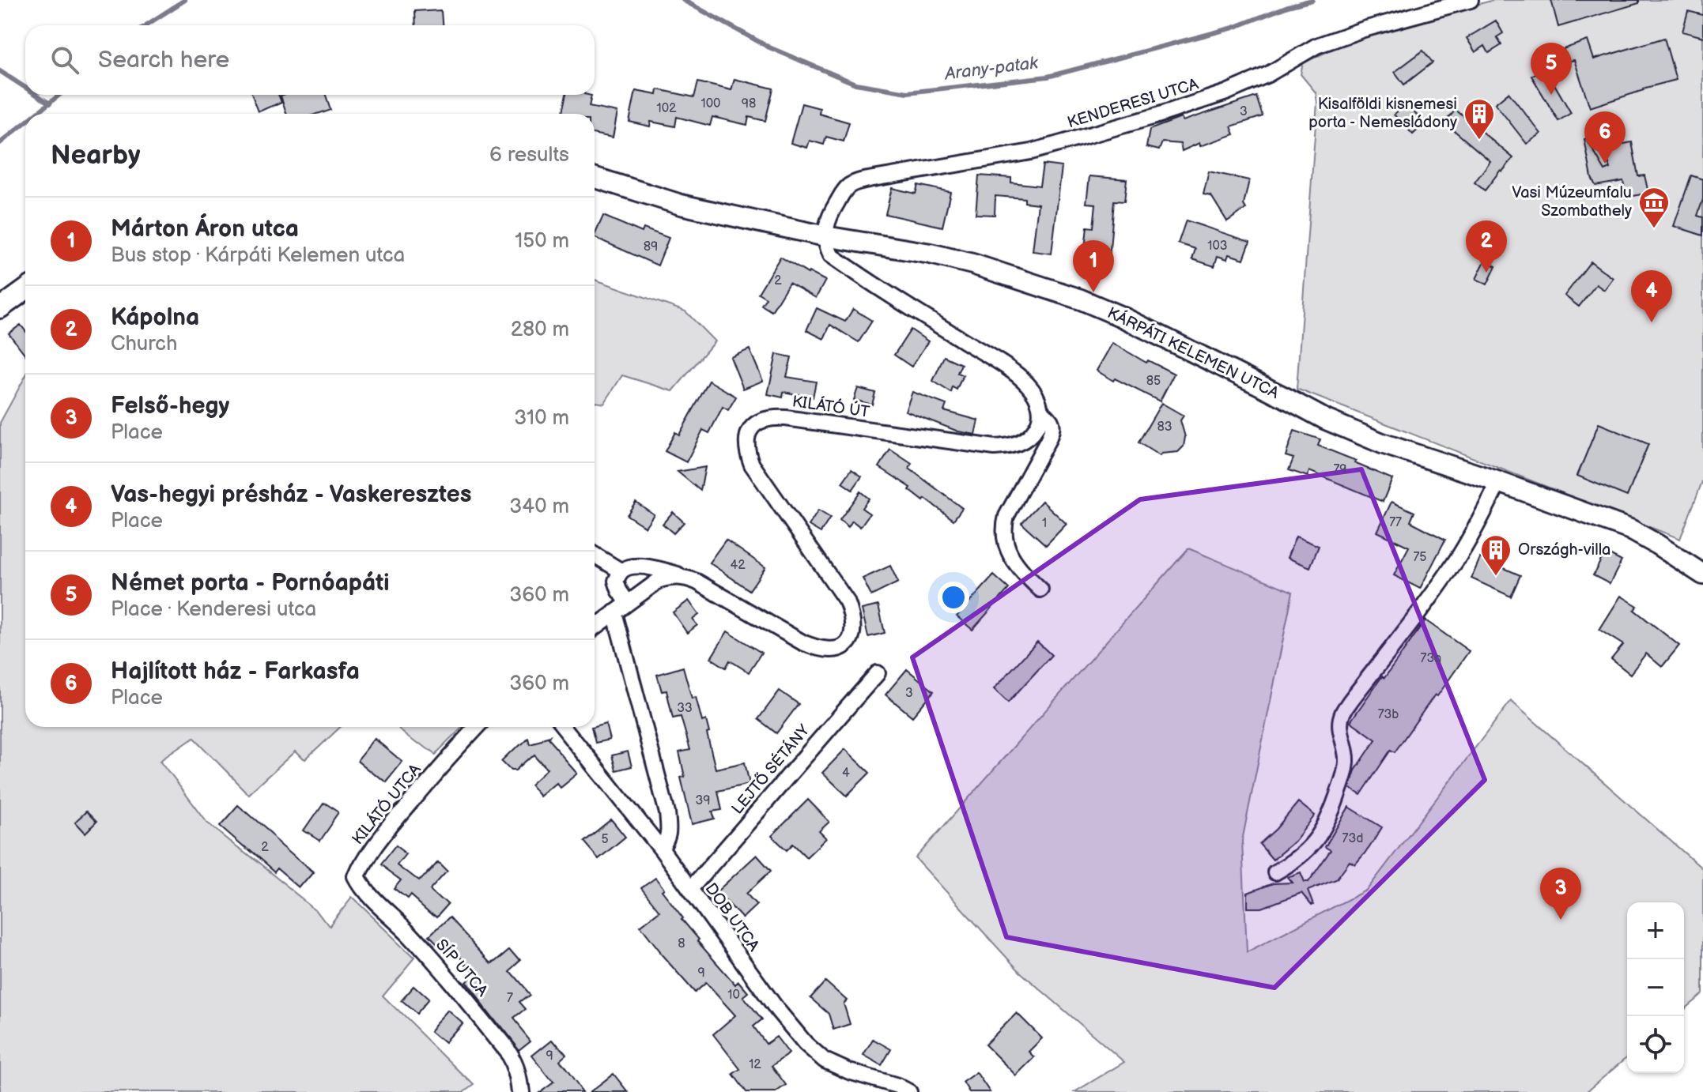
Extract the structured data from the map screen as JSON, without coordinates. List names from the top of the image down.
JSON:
{
  "streets": {
    "street": [
      "KENDERESI UTCA",
      "KÁRPÁTI KELEMEN UTCA",
      "KILÁTÓ ÚT",
      "LEJTŐ SÉTÁNY",
      "KILÁTÓ UTCA",
      "DOB UTCA",
      "SÍP UTCA"
    ]
  },
  "crossings": [
    ["KENDERESI UTCA", "KÁRPÁTI KELEMEN UTCA"],
    ["LEJTŐ SÉTÁNY", "DOB UTCA"],
    ["KILÁTÓ UTCA", "SÍP UTCA"]
  ],
  "water": ["Arany-patak"],
  "places": {
    "building": ["Kisalföldi kisnemesi porta - Nemesládony", "Országh-villa"],
    "museum": ["Vasi Múzeumfalu Szombathely"]
  },
  "house_numbers": [
    "100",
    "98",
    "102",
    "3",
    "103",
    "89",
    "2",
    "85",
    "83",
    "79",
    "77",
    "1",
    "75",
    "42",
    "73a",
    "3",
    "33",
    "73b",
    "4",
    "39",
    "73d",
    "5",
    "2",
    "8",
    "9",
    "10",
    "7",
    "9",
    "12"
  ],
  "page": {
    "search": "Search here",
    "pins": [
      "5",
      "6",
      "2",
      "1",
      "4",
      "3"
    ],
    "heading": ["Nearby", "6 results"],
    "list": [
      {
        "mark": "1",
        "name": "Márton Áron utca",
        "note": "Bus stop · Kárpáti Kelemen utca",
        "value": "150 m"
      },
      {
        "mark": "2",
        "name": "Kápolna",
        "note": "Church",
        "value": "280 m"
      },
      {
        "mark": "3",
        "name": "Felső-hegy",
        "note": "Place",
        "value": "310 m"
      },
      {
        "mark": "4",
        "name": "Vas-hegyi présház - Vaskeresztes",
        "note": "Place",
        "value": "340 m"
      },
      {
        "mark": "5",
        "name": "Német porta - Pornóapáti",
        "note": "Place · Kenderesi utca",
        "value": "360 m"
      },
      {
        "mark": "6",
        "name": "Hajlított ház - Farkasfa",
        "note": "Place",
        "value": "360 m"
      }
    ],
    "map_buttons": ["+", "−"]
  }
}
